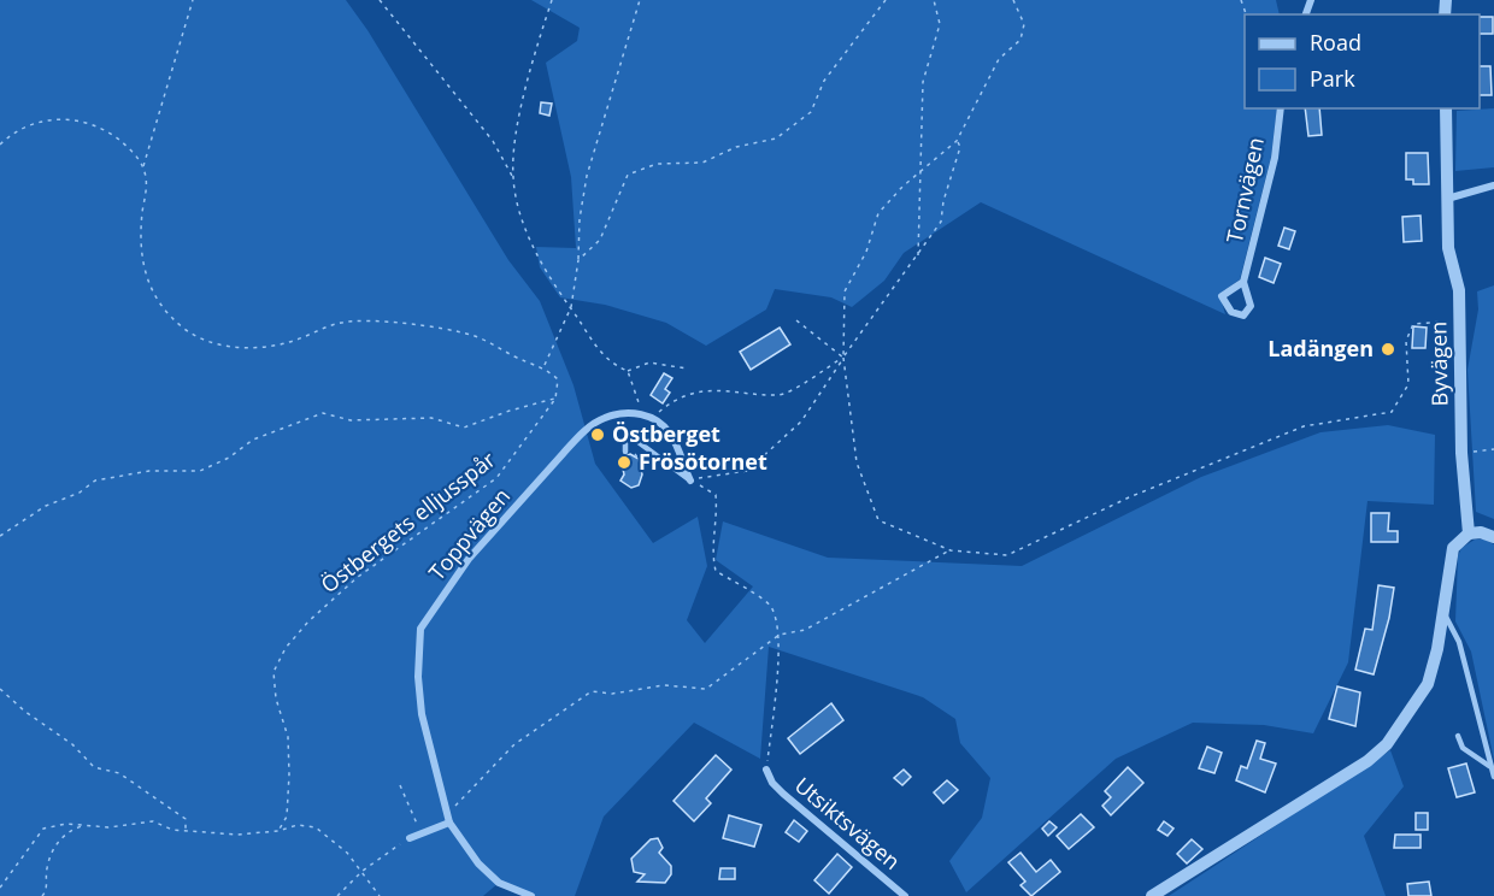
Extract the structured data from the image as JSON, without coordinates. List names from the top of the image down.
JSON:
{
  "streets": {
    "street": [
      "Tornvägen",
      "Byvägen",
      "Toppvägen",
      "Utsiktsvägen"
    ],
    "path": ["Östbergets elljusspår"]
  },
  "places": ["Ladängen", "Östberget", "Frösötornet"],
  "legend": ["Road", "Park"]
}
